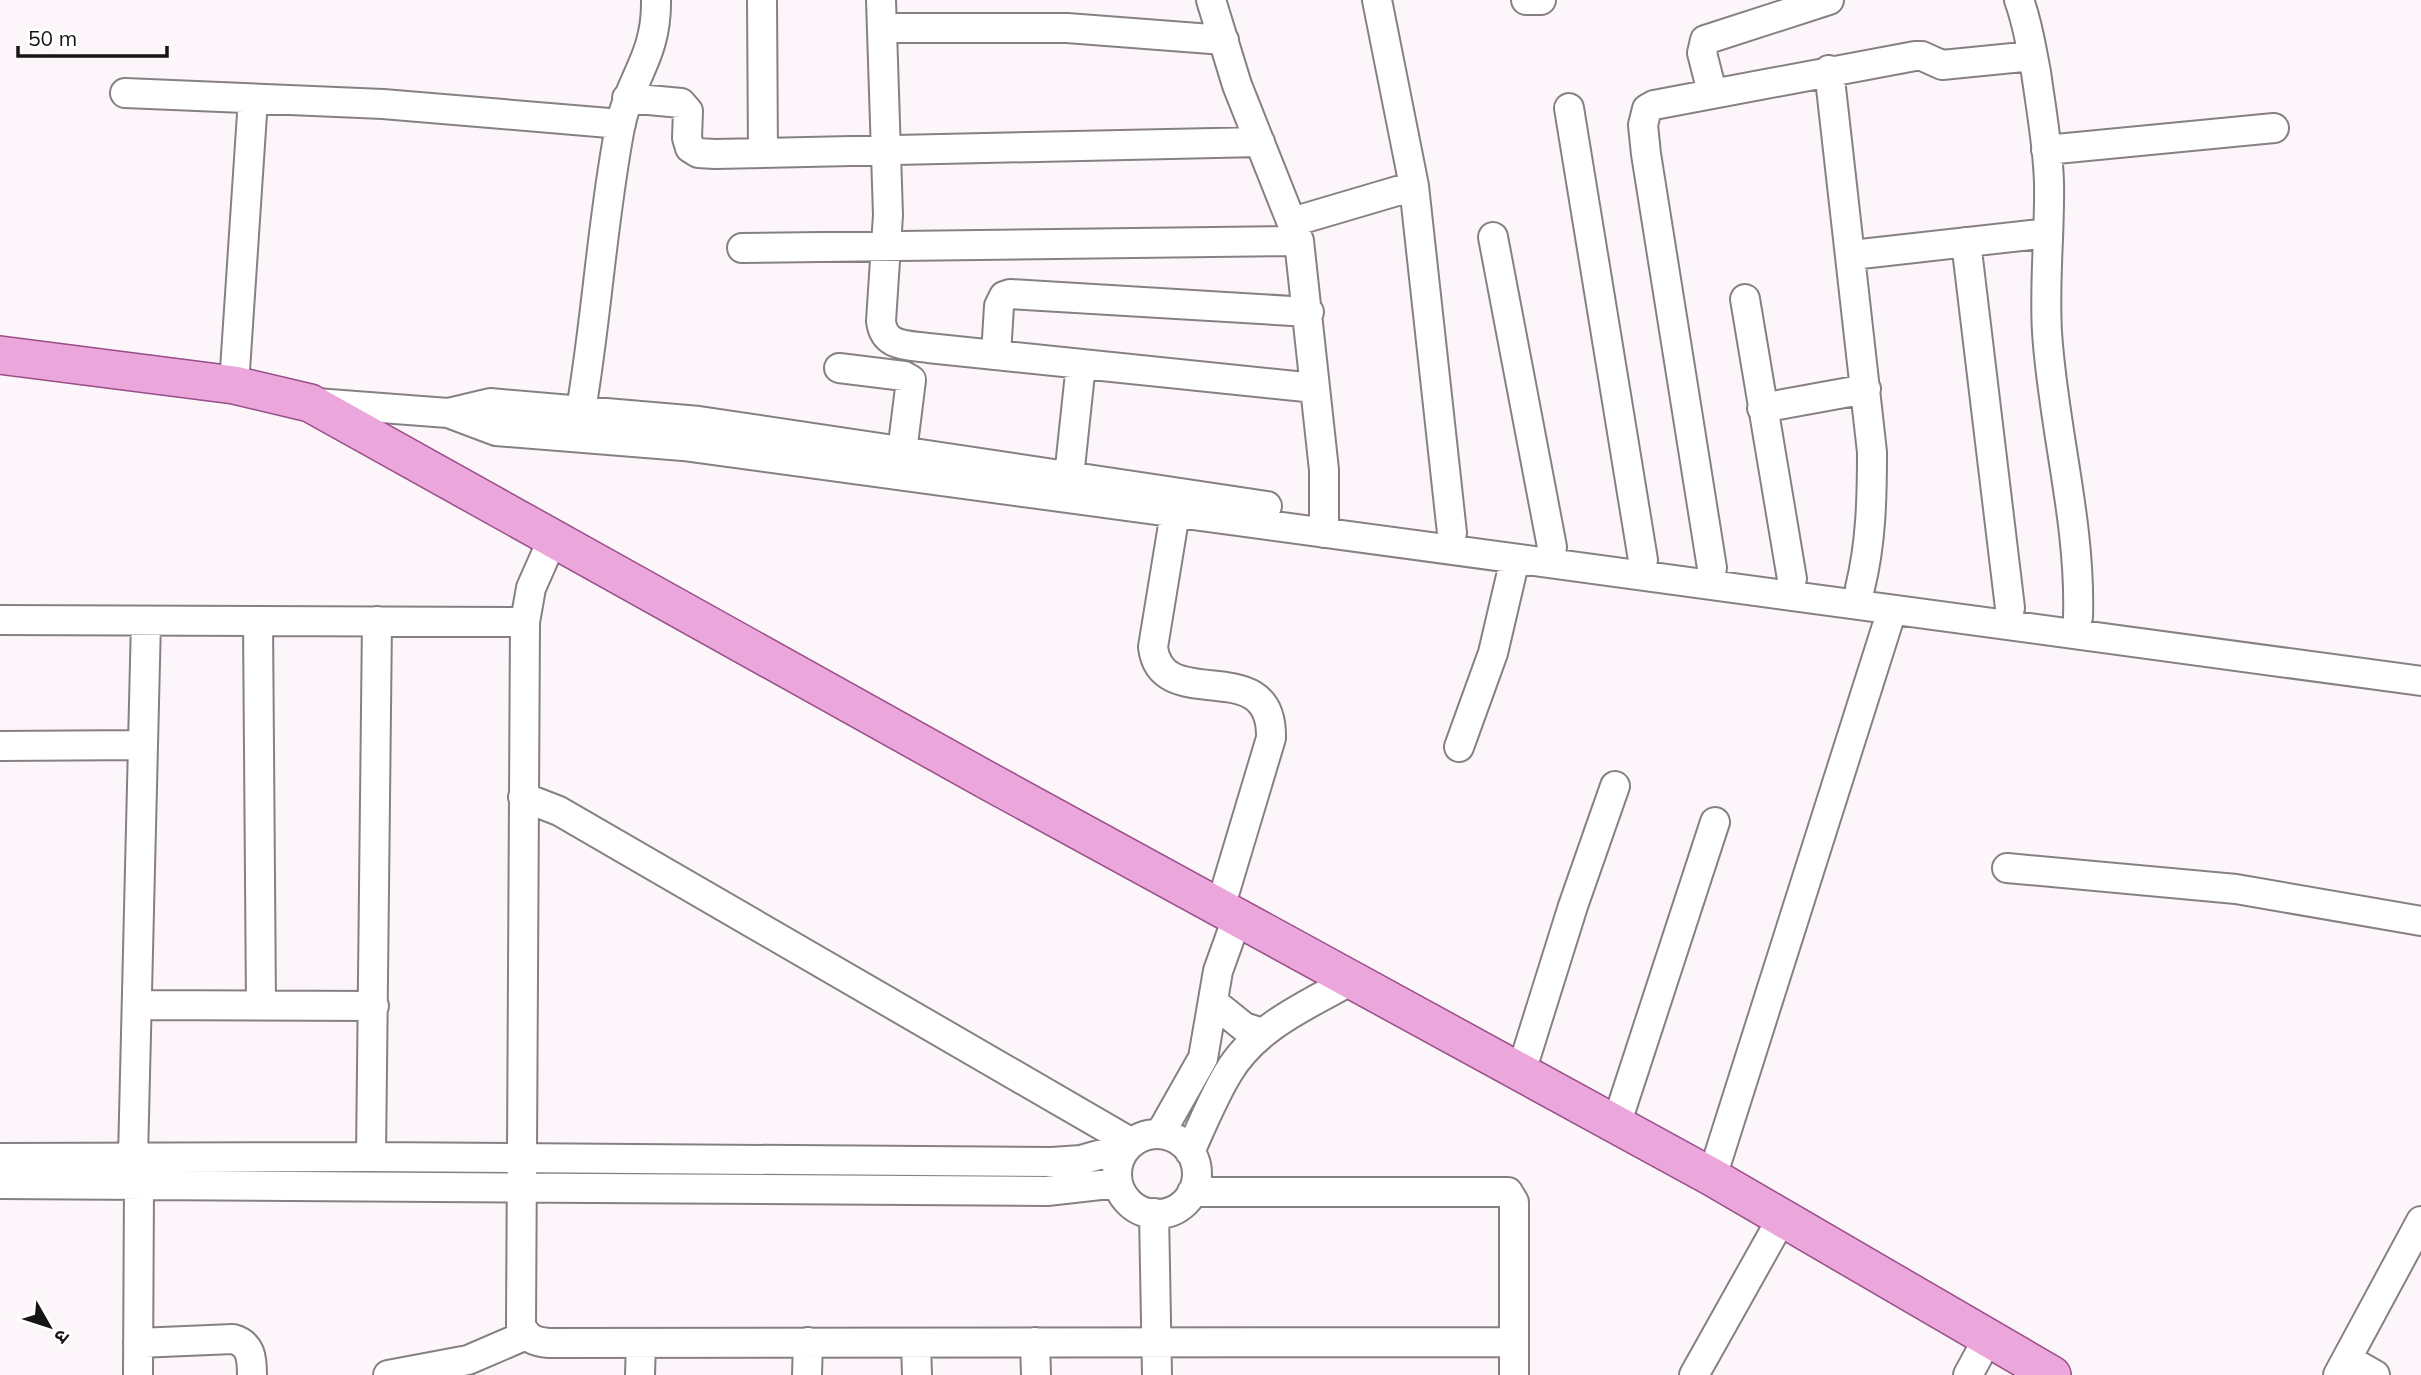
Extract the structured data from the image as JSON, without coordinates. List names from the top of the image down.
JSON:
{
  "scale_bar": "50 m",
  "north": "bottom right"
}
